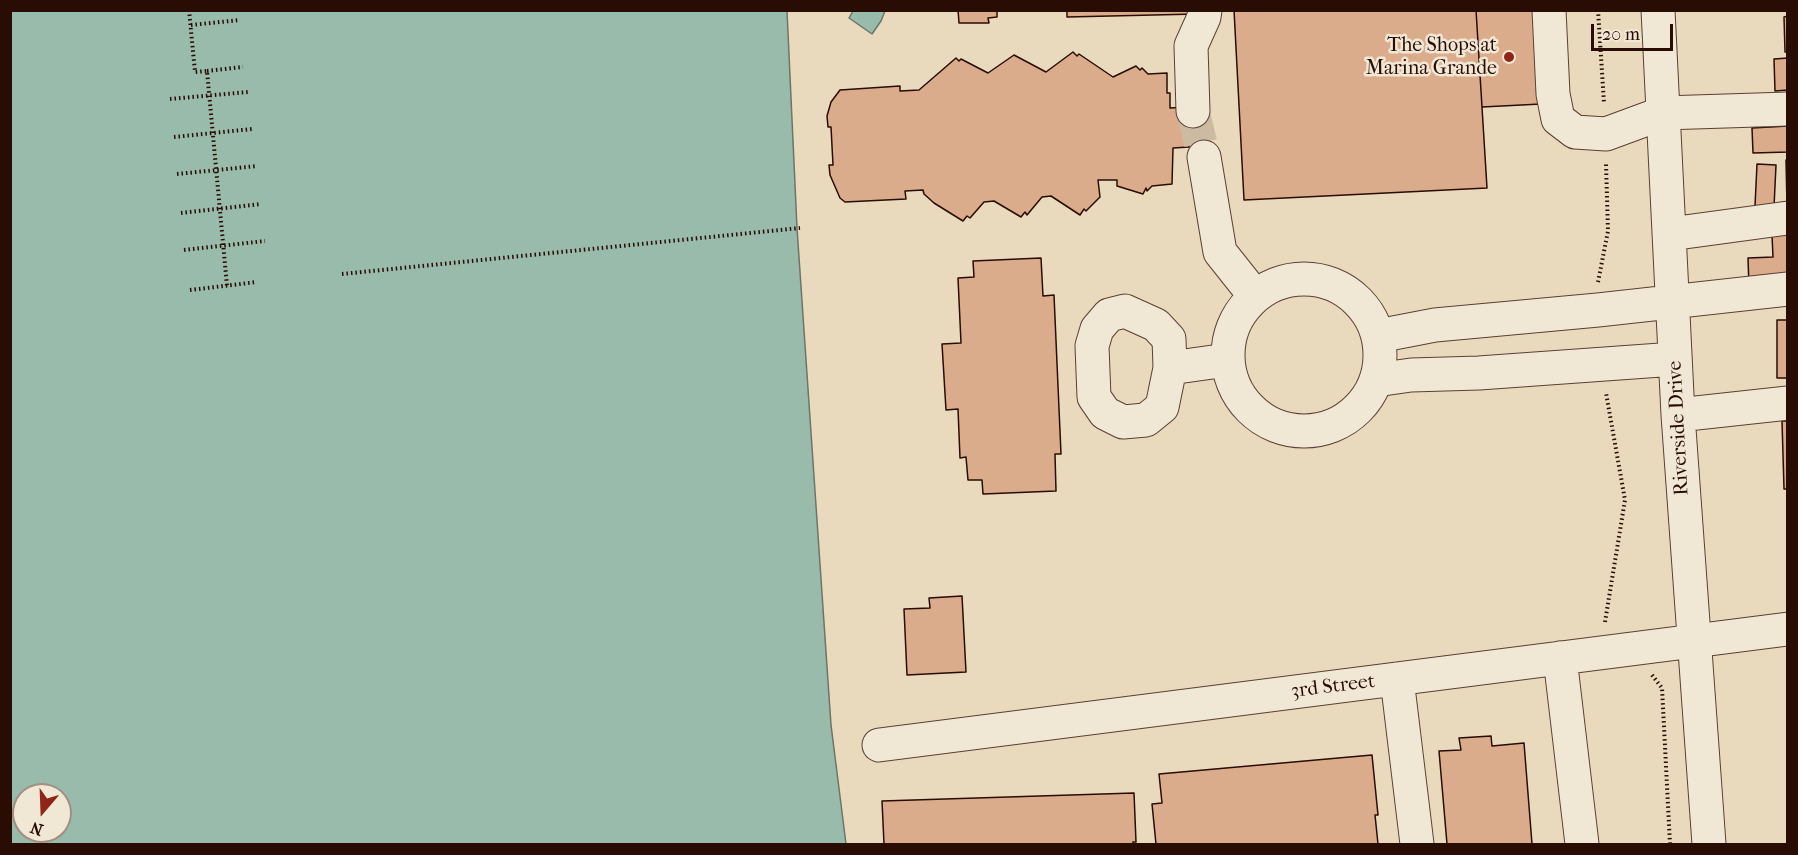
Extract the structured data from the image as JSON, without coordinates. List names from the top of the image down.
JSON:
{
  "streets": {
    "street": ["Riverside Drive", "3rd Street"]
  },
  "crossings": [
    ["Riverside Drive", "3rd Street"]
  ],
  "places": ["The Shops at Marina Grande"],
  "scale_bar": "20 m",
  "north": "bottom"
}
